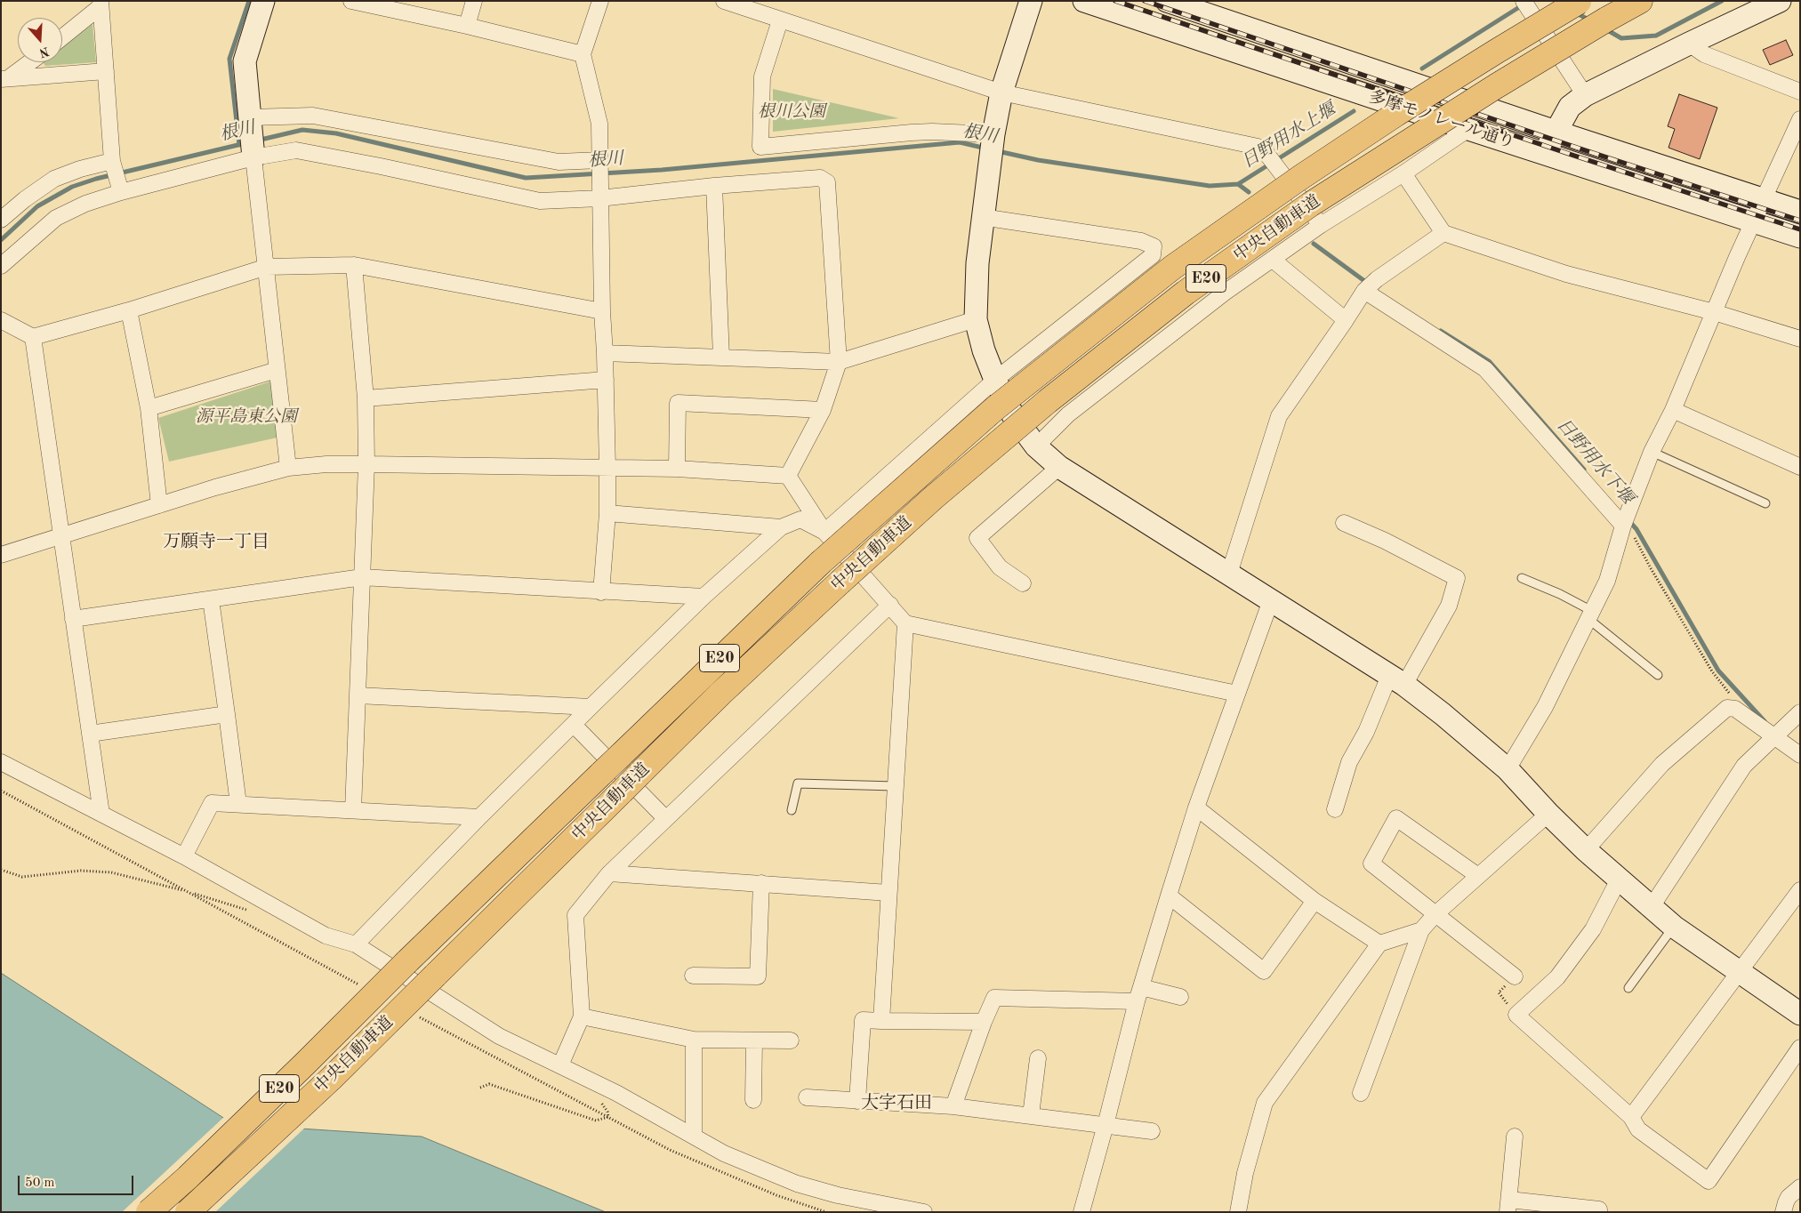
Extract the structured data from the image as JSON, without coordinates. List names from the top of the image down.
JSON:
{
  "streets": {
    "highway": ["中央自動車道", "E20"],
    "main road": ["多摩モノレール通り"]
  },
  "districts": ["万願寺一丁目", "大字石田"],
  "water": ["根川", "日野用水上堰", "日野用水下堰"],
  "parks": ["根川公園", "源平島東公園"],
  "scale_bar": "50 m",
  "north": "bottom"
}
